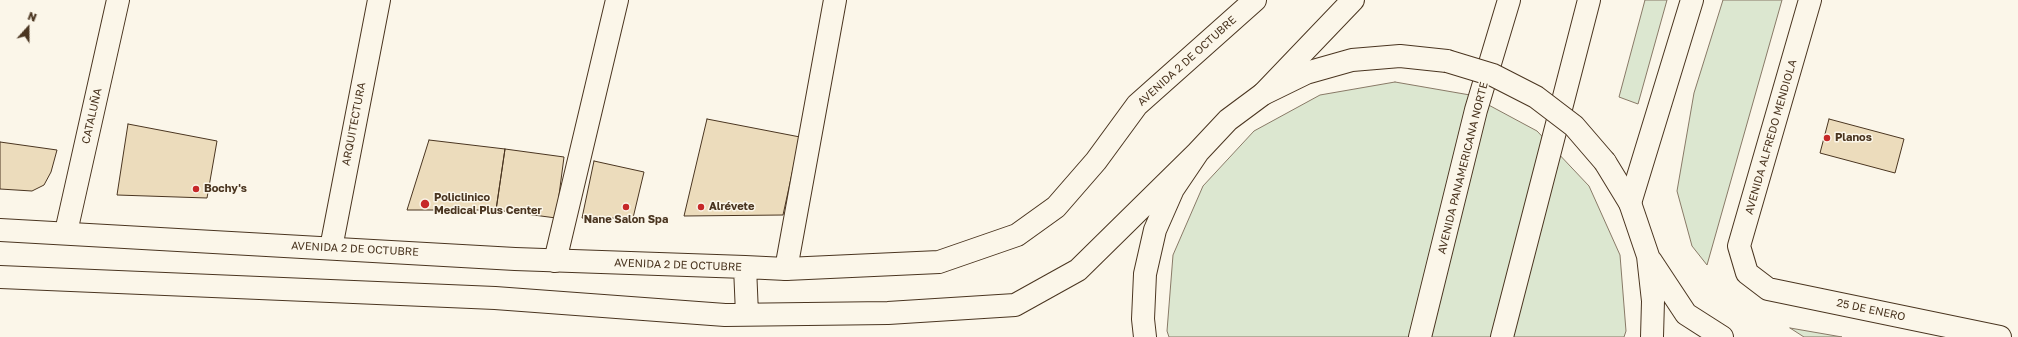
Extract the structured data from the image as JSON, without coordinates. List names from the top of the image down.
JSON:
{
  "streets": {
    "main road": [
      "AVENIDA 2 DE OCTUBRE",
      "CATALUÑA",
      "ARQUITECTURA",
      "AVENIDA ALFREDO MENDIOLA",
      "AVENIDA PANAMERICANA NORTE",
      "25 DE ENERO"
    ]
  },
  "crossings": [
    ["AVENIDA 2 DE OCTUBRE", "CATALUÑA"],
    ["AVENIDA 2 DE OCTUBRE", "ARQUITECTURA"],
    ["AVENIDA ALFREDO MENDIOLA", "25 DE ENERO"]
  ],
  "places": [
    "Planos",
    "Bochy's",
    "Policlinico Medical Plus Center",
    "Nane Salon Spa",
    "Alrévete"
  ],
  "north": "top"
}
